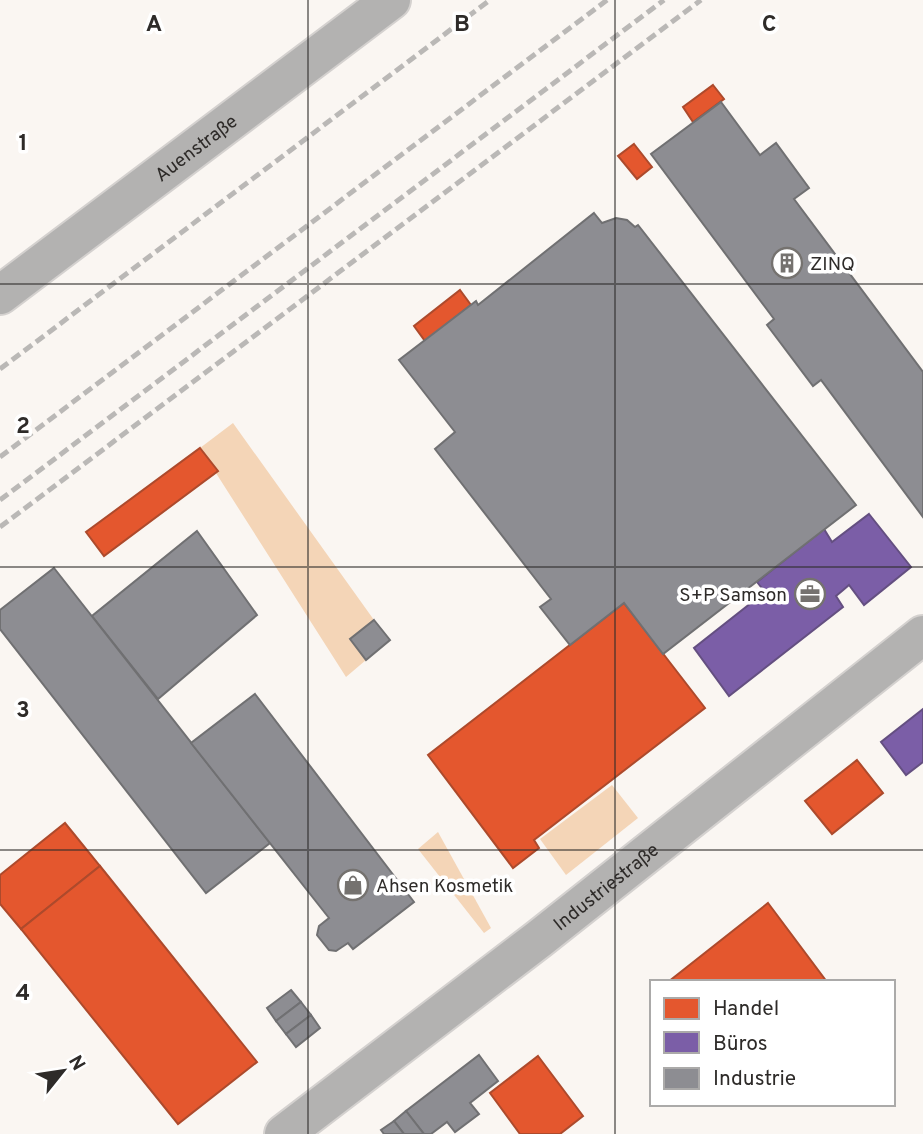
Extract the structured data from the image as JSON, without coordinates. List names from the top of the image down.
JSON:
{
  "streets": {
    "street": ["Auenstraße", "Industriestraße"]
  },
  "places": {
    "building": ["ZINQ"],
    "office": ["S+P Samson"],
    "shop": ["Ahsen Kosmetik"]
  },
  "legend": ["Handel", "Büros", "Industrie"],
  "north": "top right",
  "grid": {
    "columns": ["A", "B", "C"],
    "rows": [
      "1",
      "2",
      "3",
      "4"
    ]
  }
}
